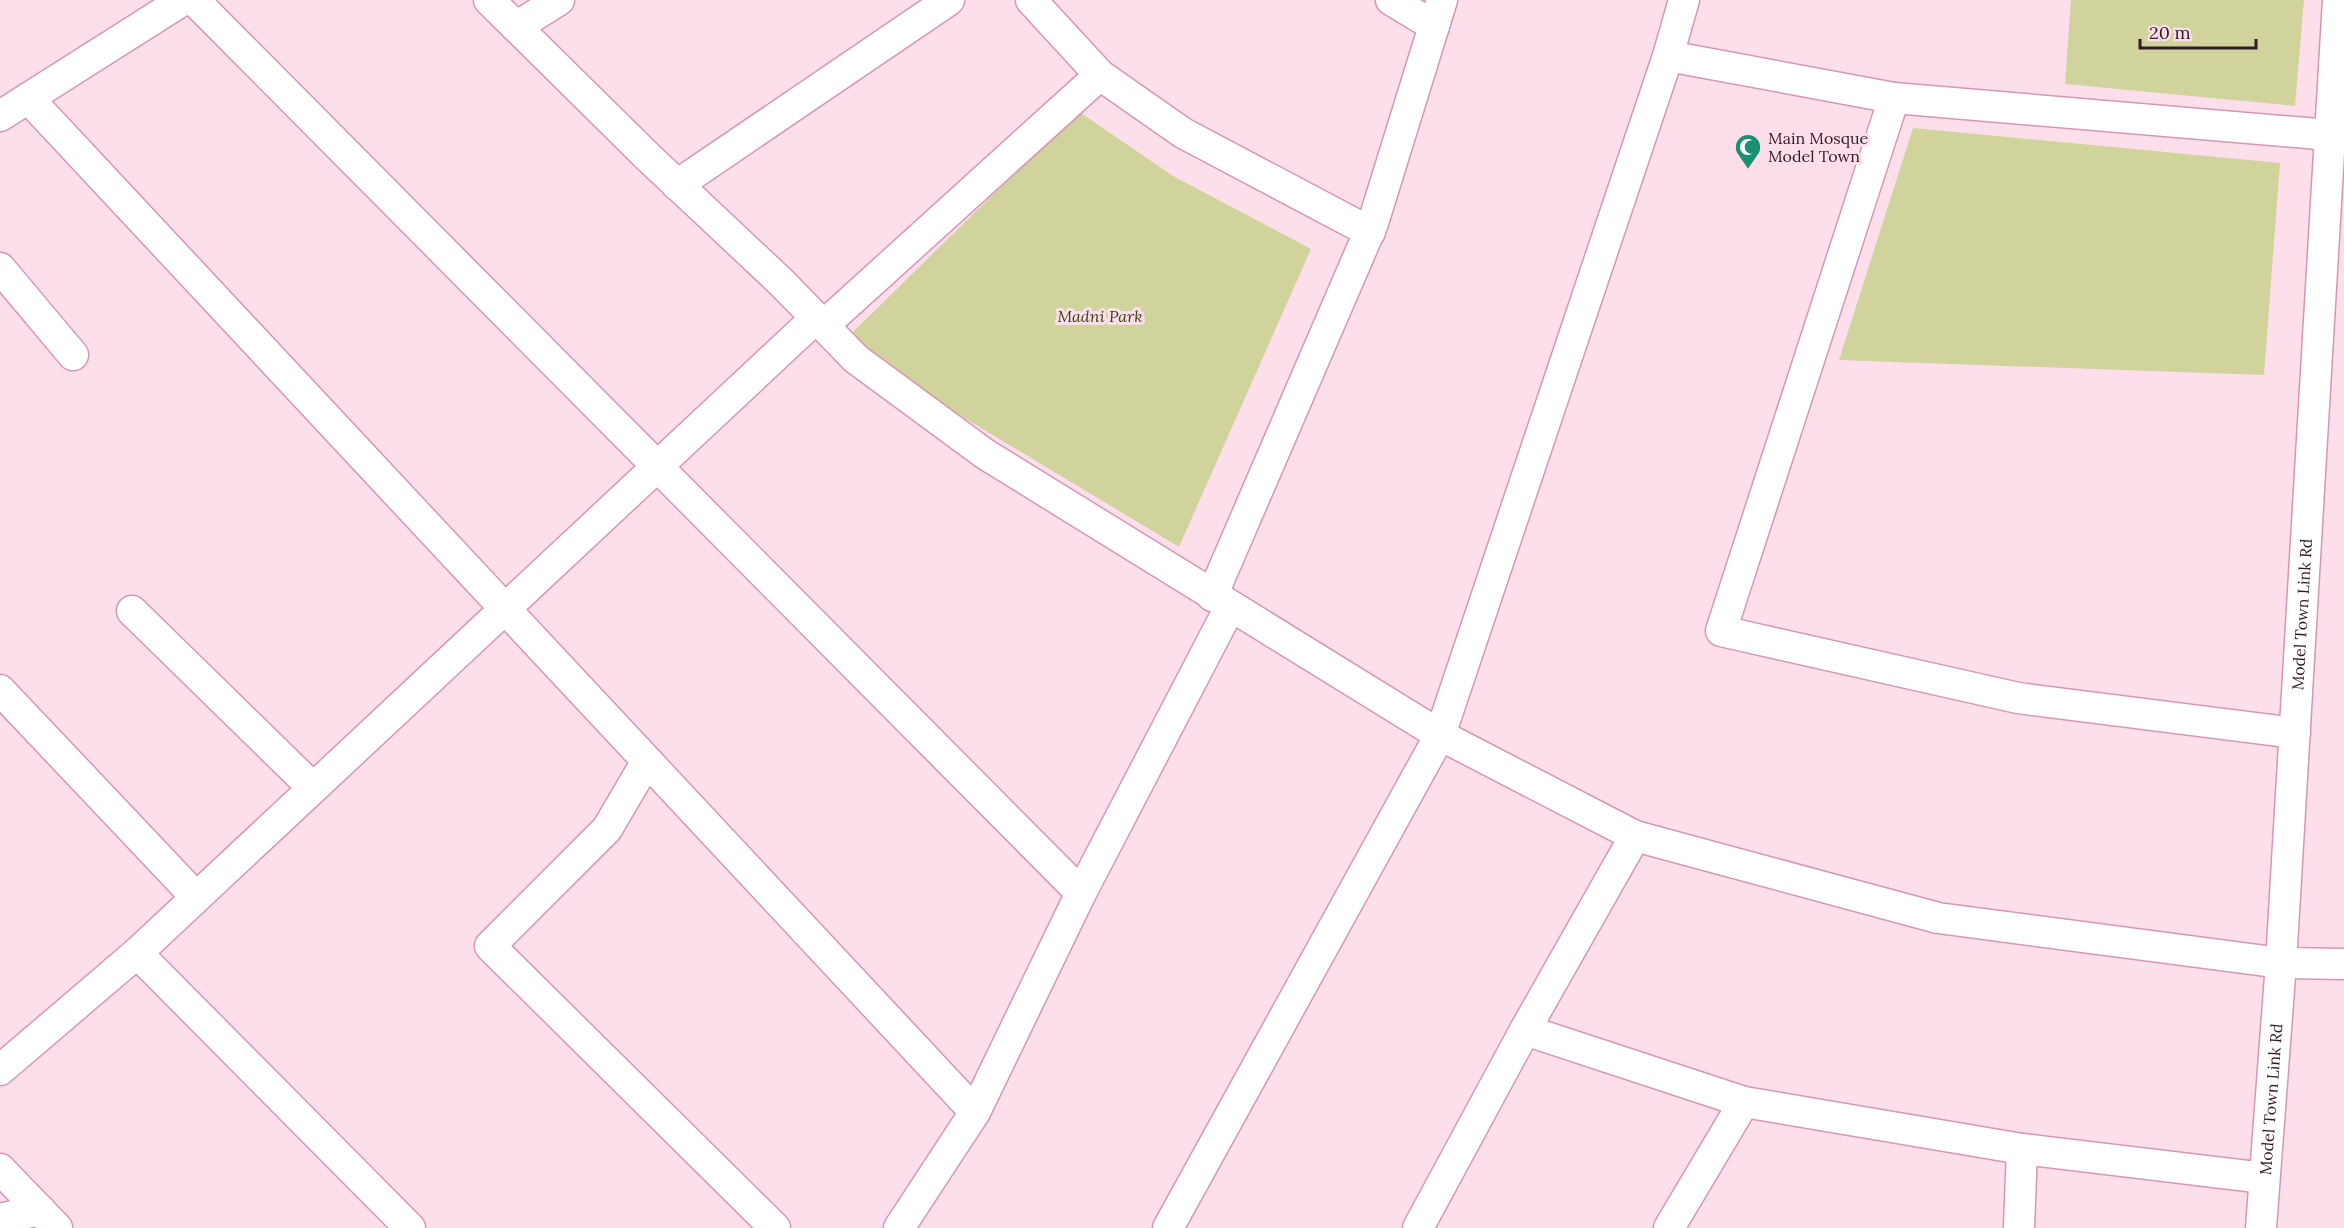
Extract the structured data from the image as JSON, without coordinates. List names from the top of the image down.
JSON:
{
  "streets": {
    "street": ["Model Town Link Rd"]
  },
  "parks": ["Madni Park"],
  "places": {
    "mosque": ["Main Mosque Model Town"]
  },
  "scale_bar": "20 m"
}
